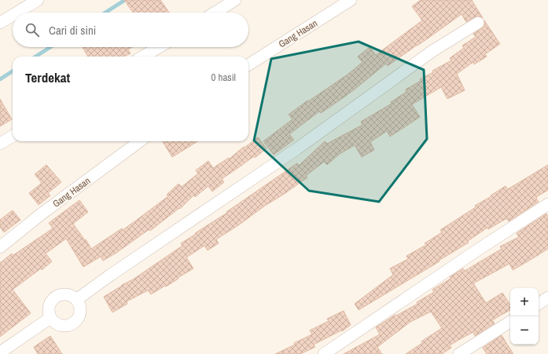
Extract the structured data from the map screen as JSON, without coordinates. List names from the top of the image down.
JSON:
{
  "streets": {
    "street": ["Gang Hasan"]
  },
  "page": {
    "search": "Cari di sini",
    "heading": ["Terdekat", "0 hasil"],
    "map_buttons": ["+", "−"]
  }
}
